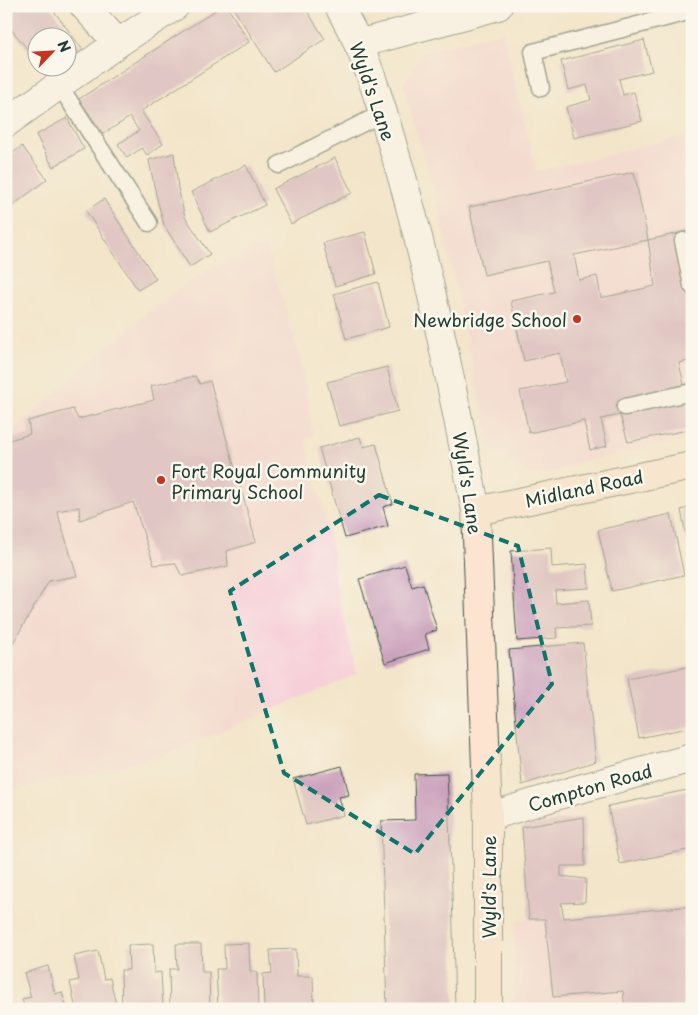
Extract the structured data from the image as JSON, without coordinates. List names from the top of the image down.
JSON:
{
  "streets": {
    "main road": ["Wyld's Lane", "Midland Road"],
    "street": ["Compton Road"]
  },
  "crossings": [
    ["Wyld's Lane", "Midland Road"],
    ["Wyld's Lane", "Compton Road"]
  ],
  "places": ["Newbridge School", "Fort Royal Community Primary School"],
  "north": "top right"
}
